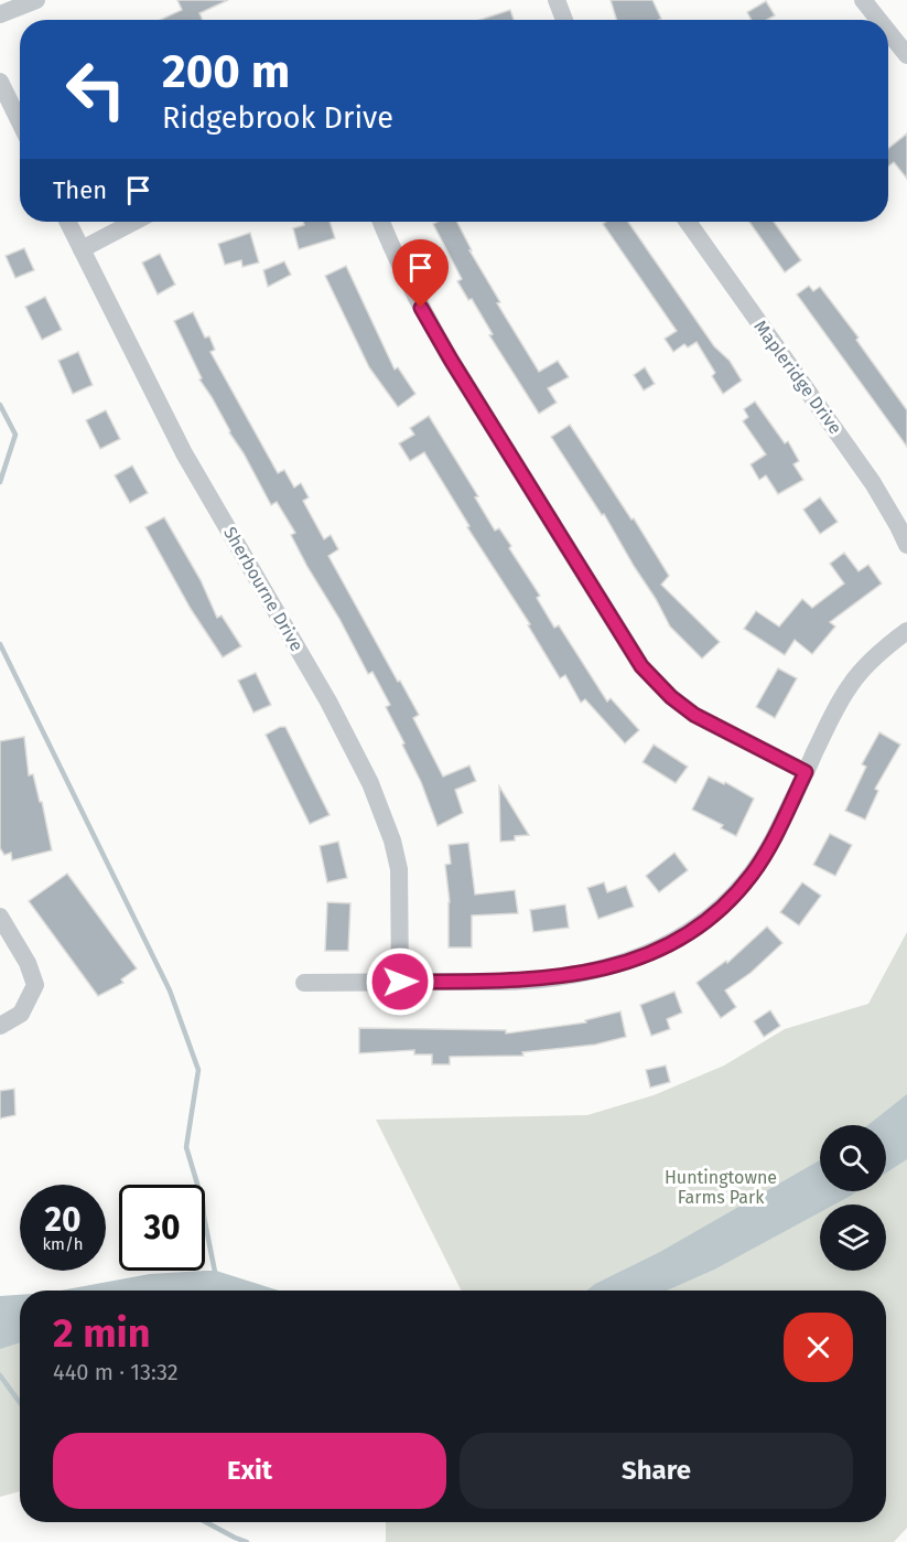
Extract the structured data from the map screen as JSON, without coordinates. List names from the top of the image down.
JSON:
{
  "streets": {
    "street": ["Mapleridge Drive", "Sherbourne Drive"]
  },
  "parks": ["Huntingtowne Farms Park"],
  "page": {
    "turn": ["200 m", "Ridgebrook Drive"],
    "then": "Then",
    "speed": "20 km/h",
    "limit": "30",
    "heading": ["2 min", "440 m · 13:32"],
    "buttons": ["Exit", "Share"]
  }
}
